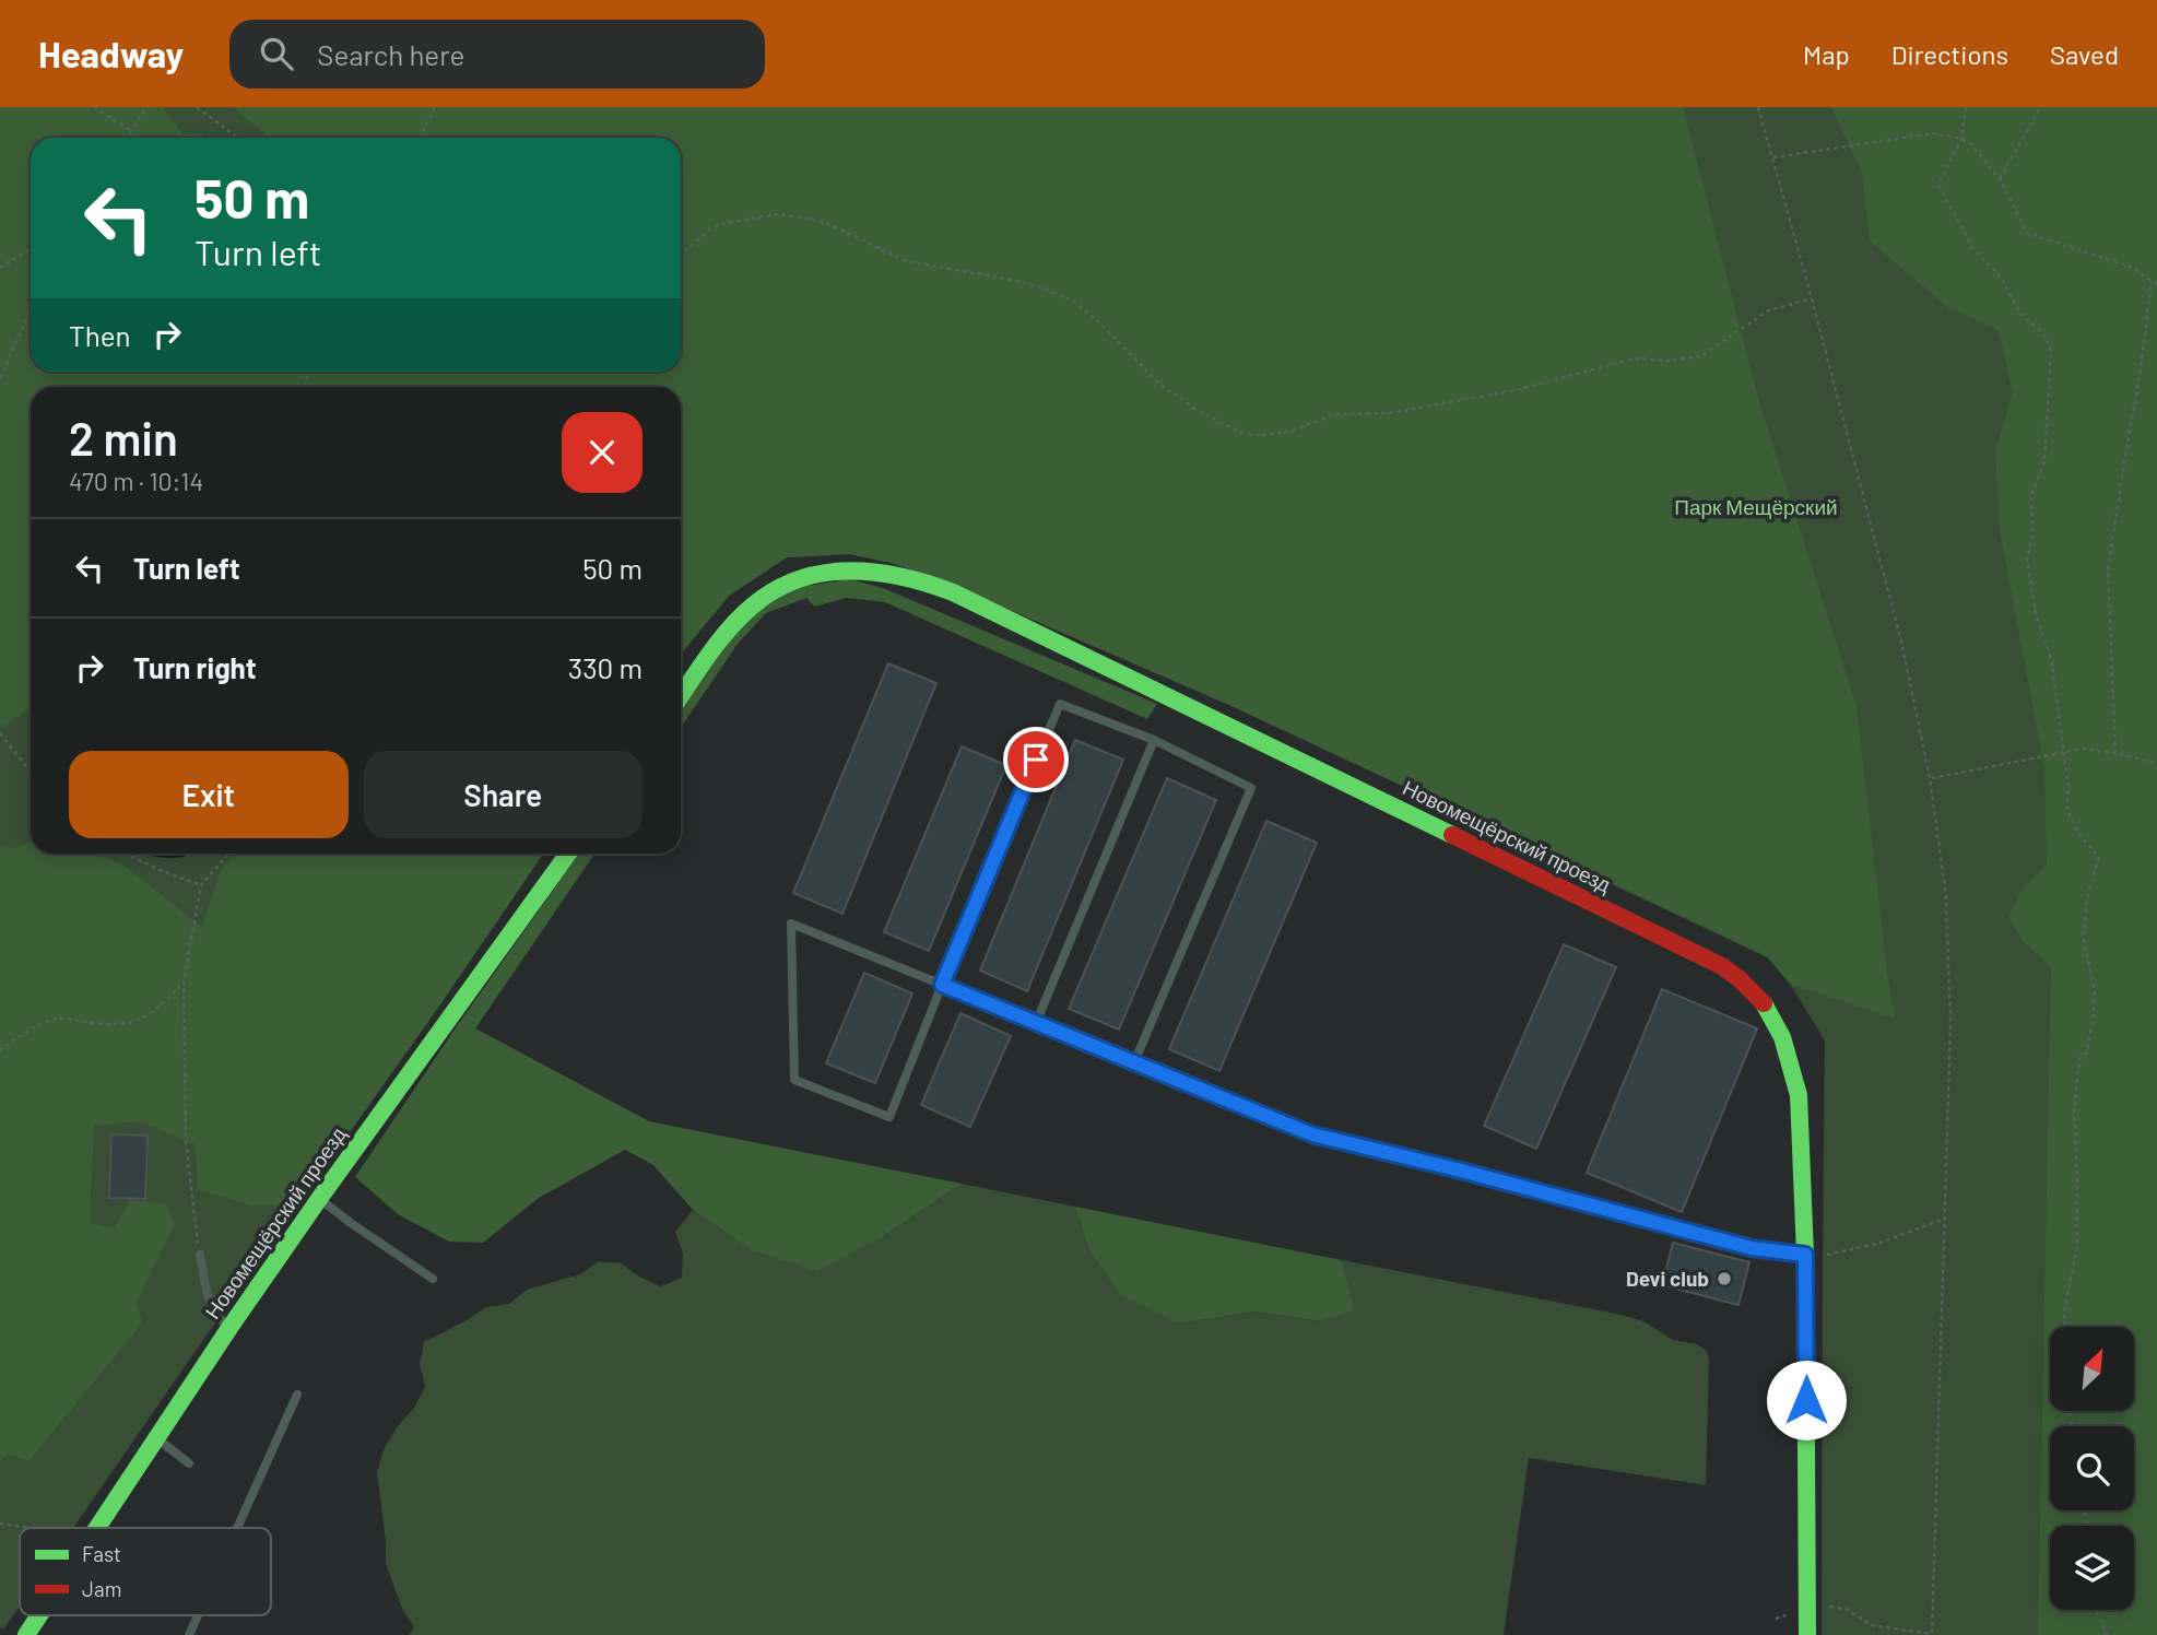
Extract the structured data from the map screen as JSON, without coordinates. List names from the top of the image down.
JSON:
{
  "streets": {
    "street": ["Новомещёрский проезд"]
  },
  "parks": ["Парк Мещёрский"],
  "places": ["Devi club"],
  "legend": ["Fast", "Jam"],
  "north": "top right",
  "page": {
    "header": "Headway",
    "search": "Search here",
    "nav": ["Map", "Directions", "Saved"],
    "turn": ["50 m", "Turn left"],
    "then": "Then",
    "heading": ["2 min", "470 m · 10:14"],
    "list": [
      {
        "name": "Turn left",
        "value": "50 m"
      },
      {
        "name": "Turn right",
        "value": "330 m"
      }
    ],
    "buttons": ["Exit", "Share"]
  }
}
